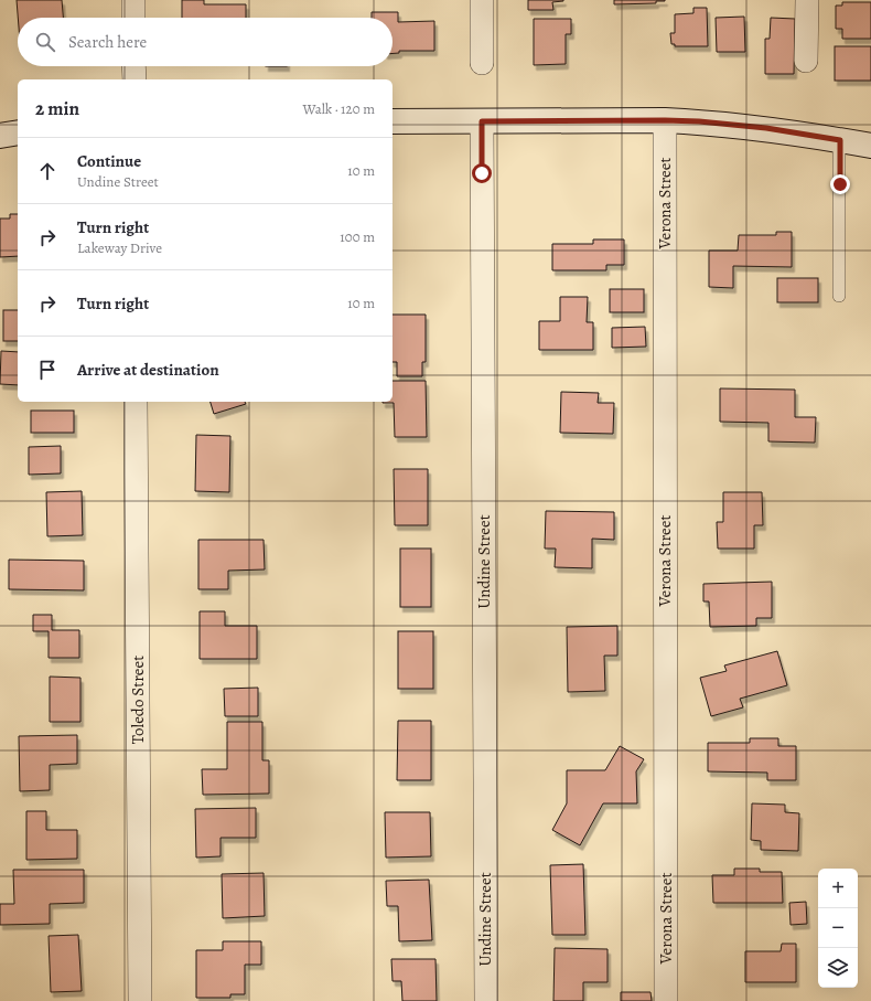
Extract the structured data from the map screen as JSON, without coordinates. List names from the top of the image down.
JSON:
{
  "streets": {
    "street": ["Verona Street", "Undine Street", "Toledo Street"]
  },
  "page": {
    "search": "Search here",
    "heading": ["2 min", "Walk · 120 m"],
    "list": [
      ["Continue", "Undine Street", "10 m"],
      ["Turn right", "Lakeway Drive", "100 m"],
      ["Turn right", "10 m"],
      "Arrive at destination"
    ],
    "map_buttons": ["+", "−"]
  }
}
